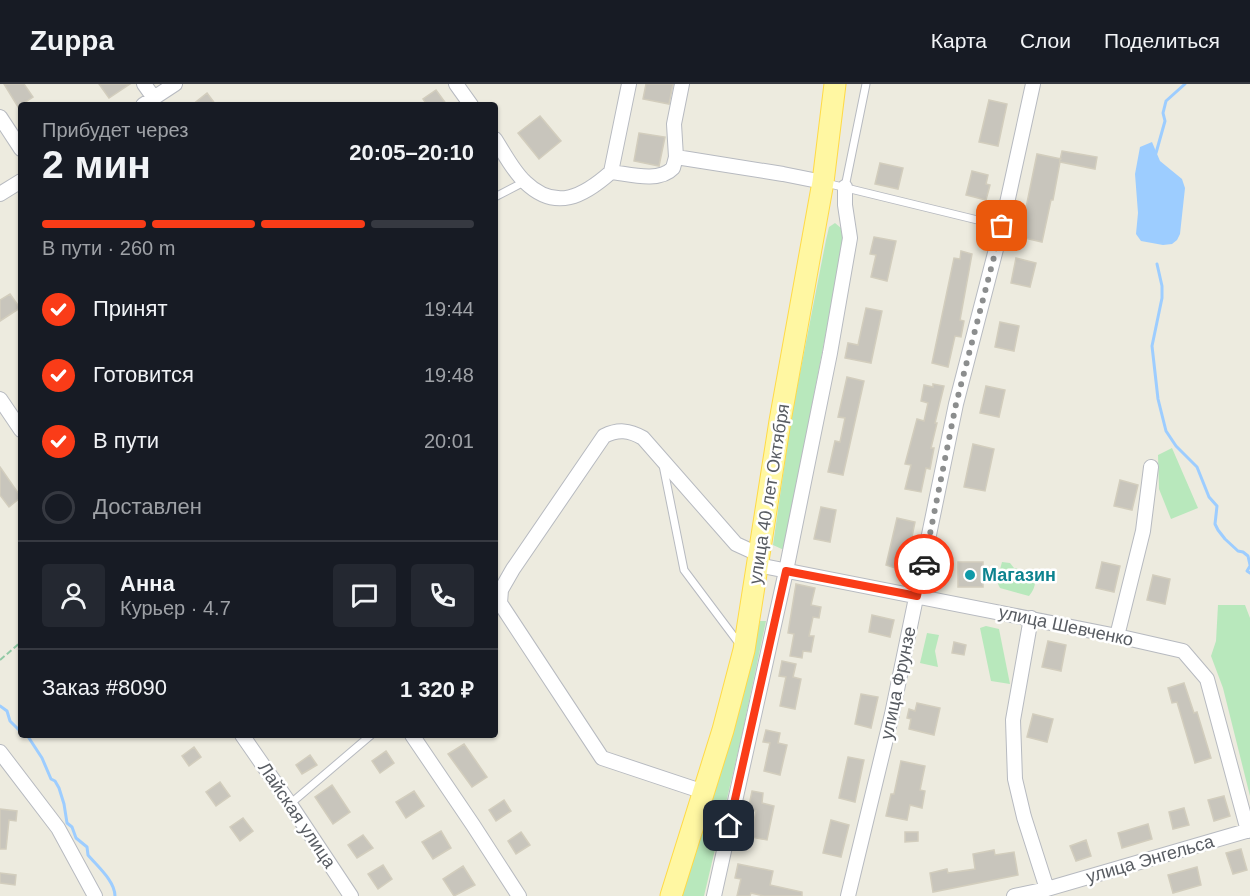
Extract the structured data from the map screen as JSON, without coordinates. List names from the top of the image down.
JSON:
{
  "streets": {
    "main road": ["улица 40 лет Октября"],
    "street": [
      "улица Шевченко",
      "улица Фрунзе",
      "Лайская улица",
      "улица Энгельса"
    ]
  },
  "crossings": [
    ["улица 40 лет Октября", "улица Шевченко"],
    ["улица Шевченко", "улица Фрунзе"],
    ["улица Шевченко", "улица Энгельса"]
  ],
  "places": ["Магазин"],
  "page": {
    "header": "Zuppa",
    "nav": ["Карта", "Слои", "Поделиться"],
    "heading": ["2 мин", "Прибудет через", "20:05–20:10"],
    "panel": [
      "Анна",
      "Курьер · 4.7",
      "Заказ #8090",
      "1 320 ₽"
    ],
    "bar": "В пути · 260 m",
    "list": [
      ["Принят", "19:44"],
      ["Готовится", "19:48"],
      ["В пути", "20:01"],
      "Доставлен"
    ]
  }
}
